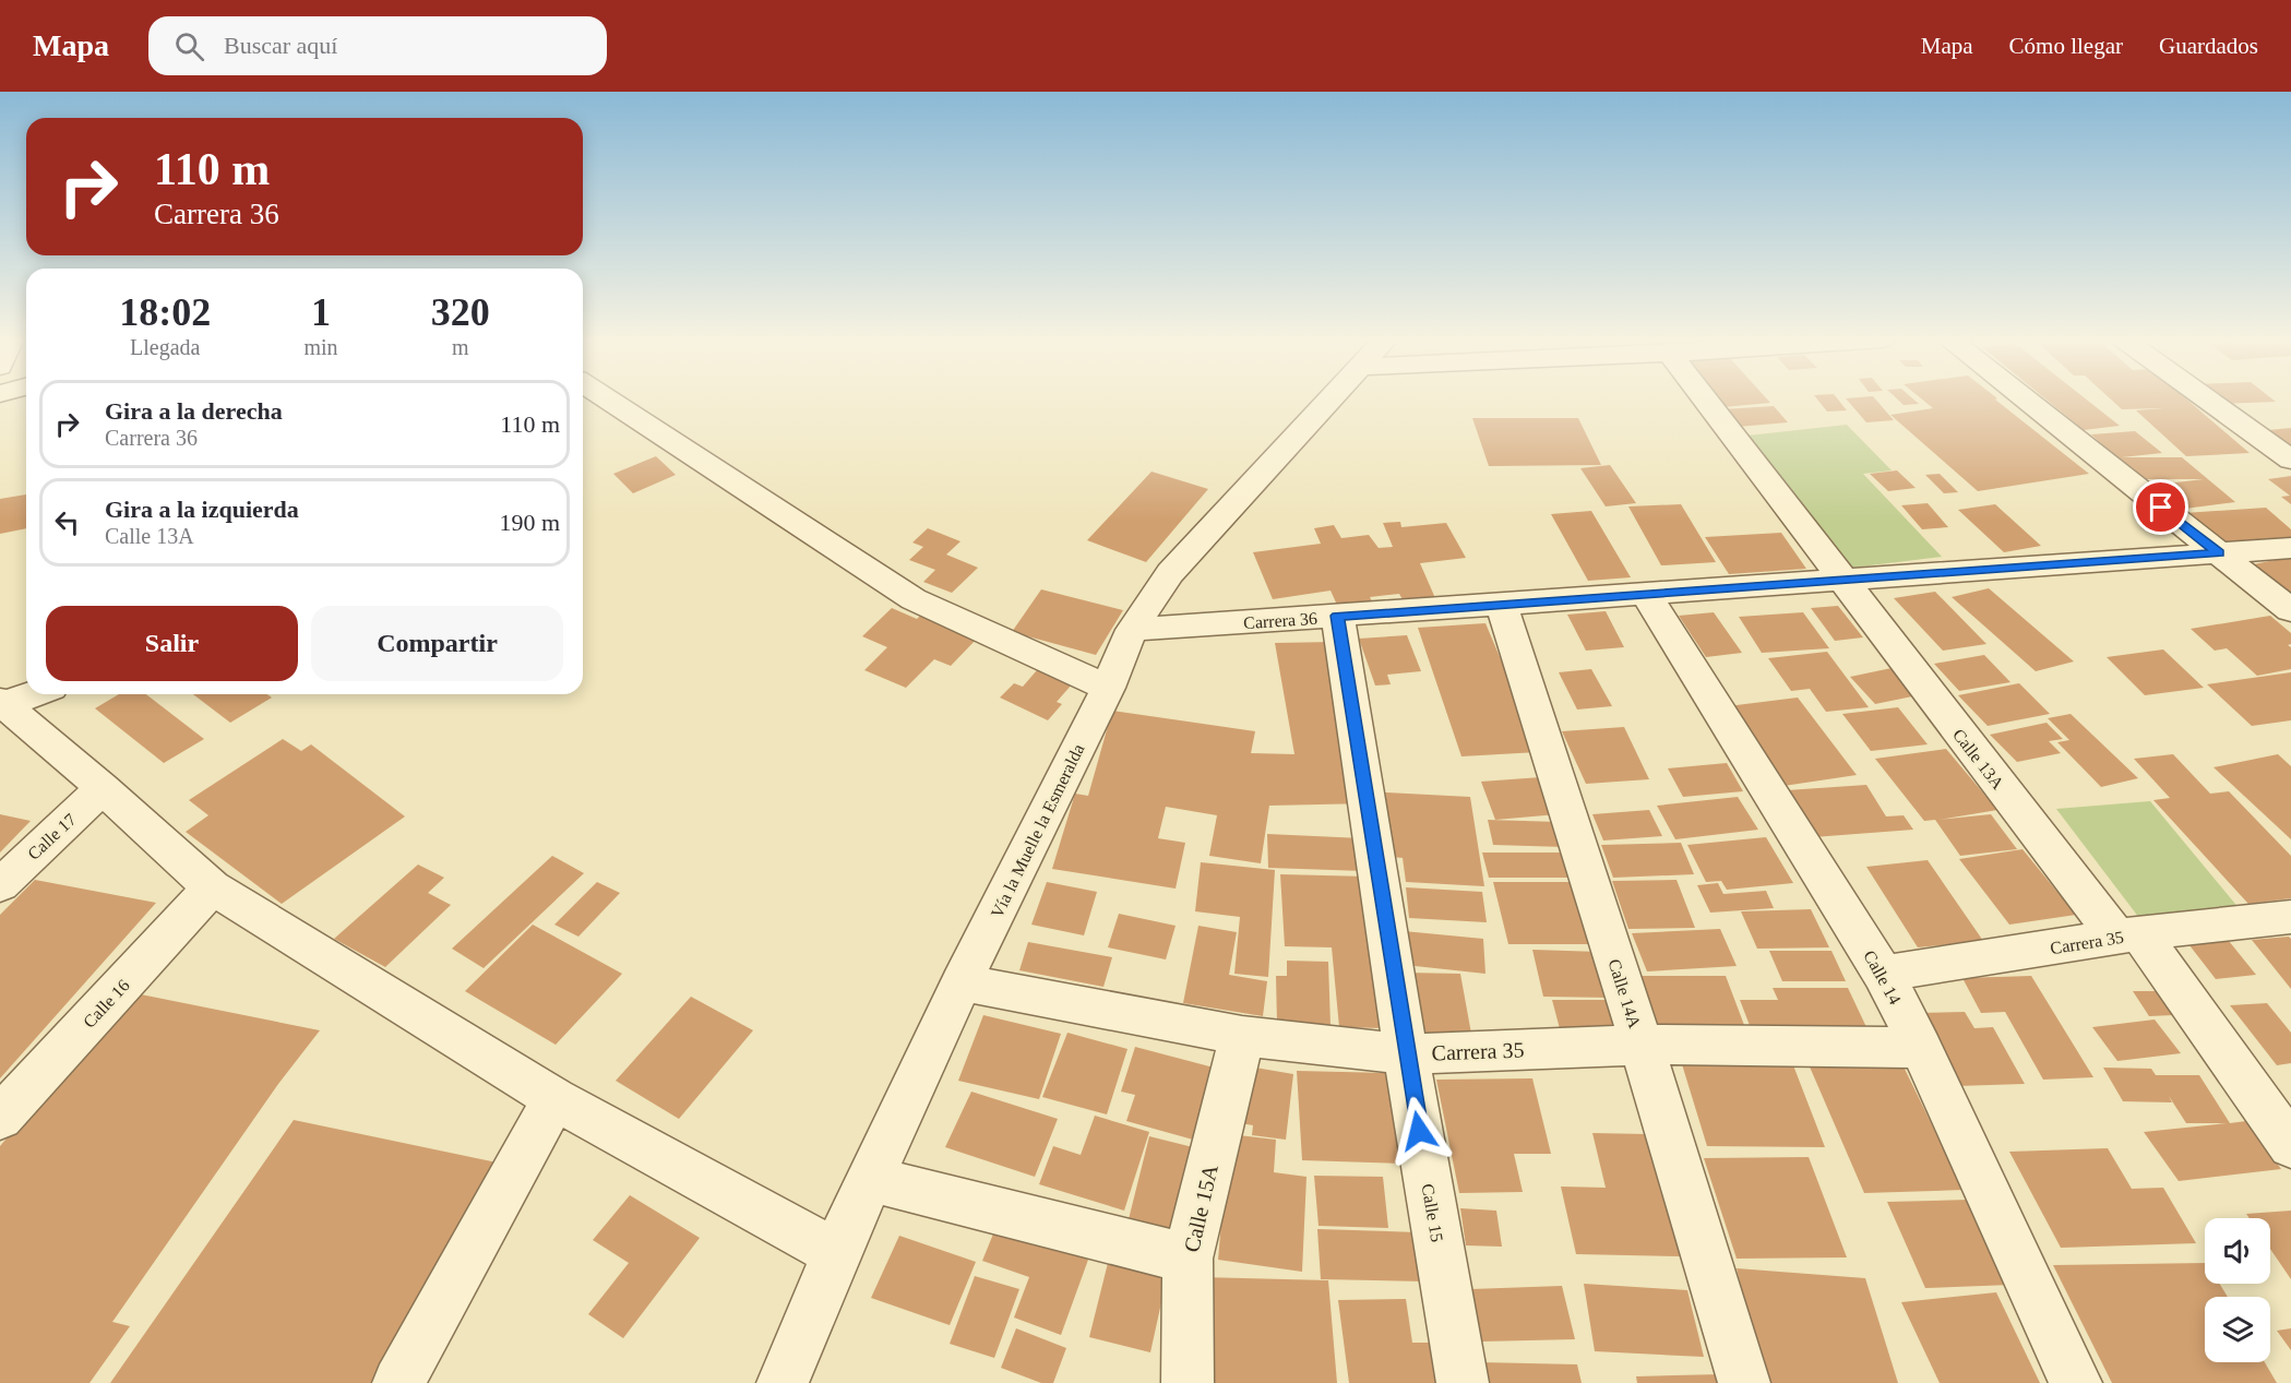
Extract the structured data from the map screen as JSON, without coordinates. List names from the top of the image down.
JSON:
{
  "streets": {
    "street": [
      "Carrera 36",
      "Calle 13A",
      "Vía la Muelle la Esmeralda",
      "Calle 17",
      "Carrera 35",
      "Calle 14",
      "Calle 14A",
      "Calle 16",
      "Calle 15A",
      "Calle 15"
    ]
  },
  "crossings": [
    ["Carrera 36", "Calle 13A"],
    ["Carrera 36", "Vía la Muelle la Esmeralda"],
    ["Carrera 36", "Calle 14"],
    ["Carrera 36", "Calle 14A"],
    ["Carrera 36", "Calle 15"],
    ["Calle 13A", "Carrera 35"],
    ["Vía la Muelle la Esmeralda", "Carrera 35"],
    ["Carrera 35", "Calle 14"],
    ["Carrera 35", "Calle 14A"],
    ["Carrera 35", "Calle 15A"],
    ["Carrera 35", "Calle 15"]
  ],
  "page": {
    "header": "Mapa",
    "search": "Buscar aquí",
    "nav": ["Mapa", "Cómo llegar", "Guardados"],
    "turn": ["110 m", "Carrera 36"],
    "eta": [
      "18:02",
      "Llegada",
      "1",
      "min",
      "320",
      "m"
    ],
    "list": [
      {
        "name": "Gira a la derecha",
        "note": "Carrera 36",
        "value": "110 m"
      },
      {
        "name": "Gira a la izquierda",
        "note": "Calle 13A",
        "value": "190 m"
      }
    ],
    "buttons": ["Salir", "Compartir"]
  }
}
